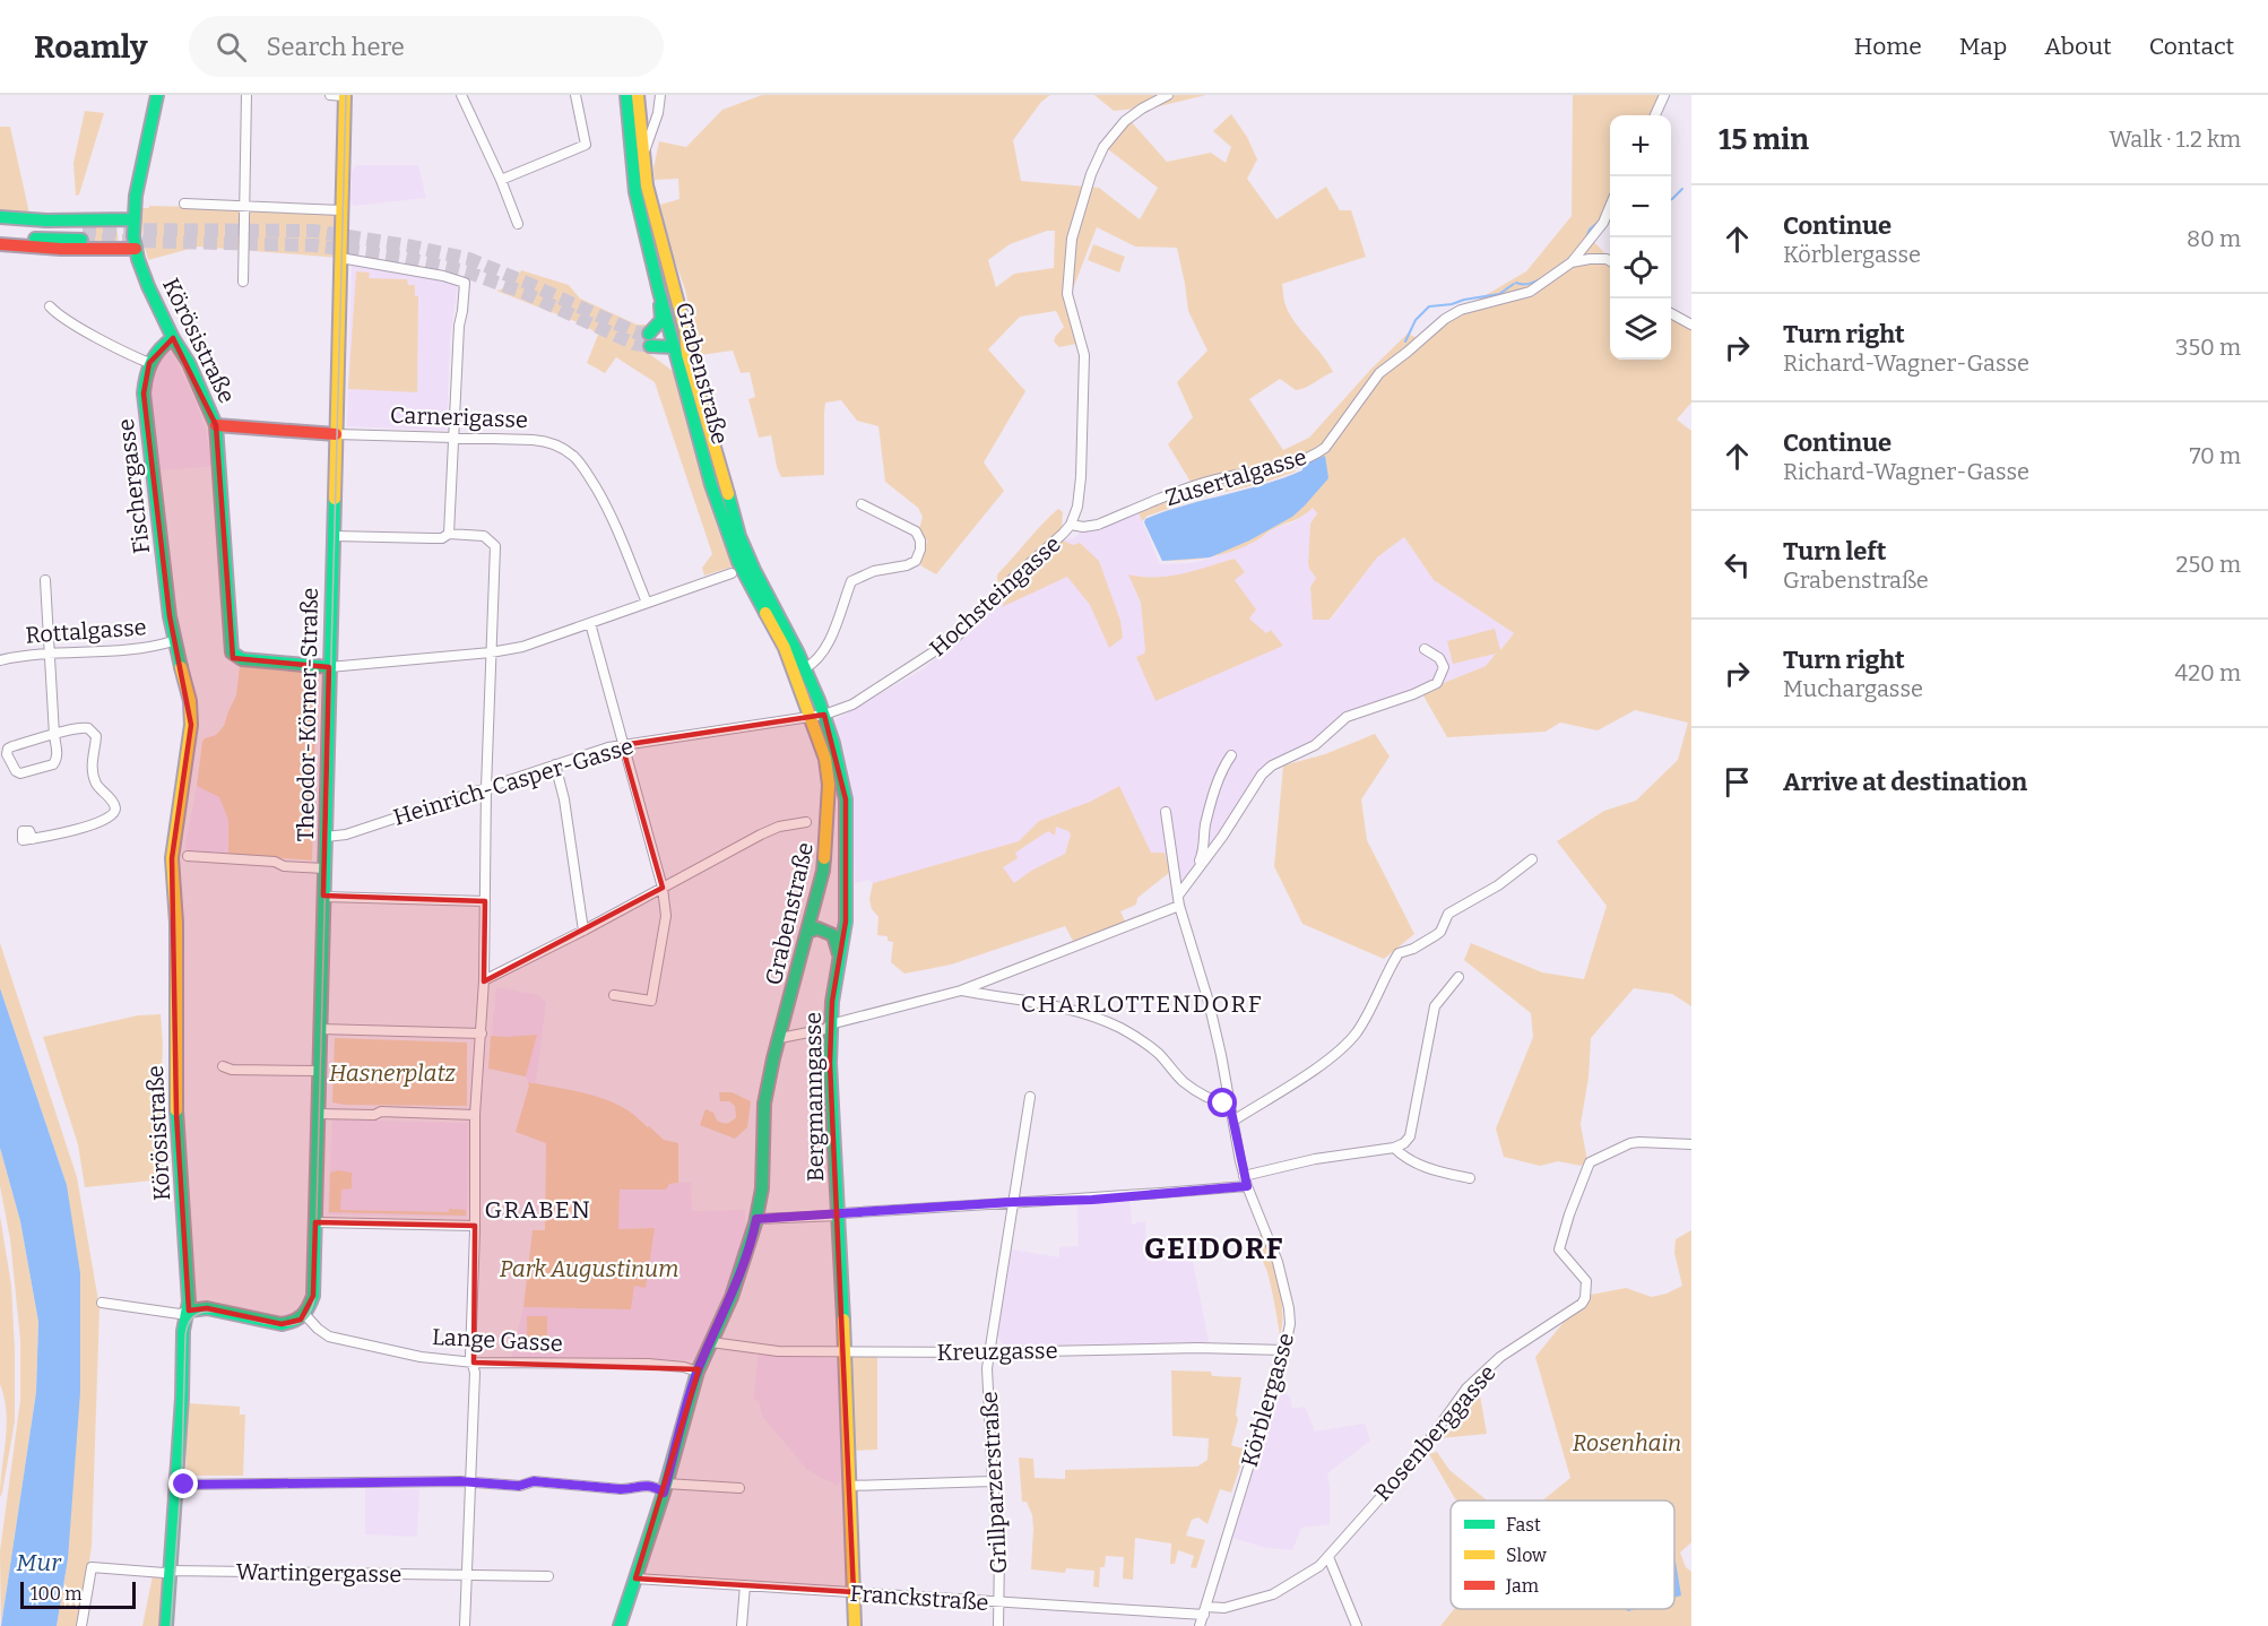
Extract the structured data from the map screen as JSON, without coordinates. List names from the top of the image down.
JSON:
{
  "streets": {
    "main road": [
      "Körösistraße",
      "Grabenstraße",
      "Carnerigasse",
      "Fischergasse",
      "Theodor-Körner-Straße",
      "Bergmanngasse"
    ],
    "street": [
      "Zusertalgasse",
      "Hochsteingasse",
      "Rottalgasse",
      "Heinrich-Casper-Gasse",
      "Lange Gasse",
      "Kreuzgasse",
      "Körblergasse",
      "Rosenberggasse",
      "Grillparzerstraße",
      "Wartingergasse",
      "Franckstraße"
    ]
  },
  "crossings": [
    ["Körösistraße", "Carnerigasse"],
    ["Körösistraße", "Fischergasse"],
    ["Körösistraße", "Rottalgasse"],
    ["Körösistraße", "Theodor-Körner-Straße"],
    ["Körösistraße", "Wartingergasse"],
    ["Grabenstraße", "Hochsteingasse"],
    ["Grabenstraße", "Heinrich-Casper-Gasse"],
    ["Grabenstraße", "Bergmanngasse"],
    ["Grabenstraße", "Lange Gasse"],
    ["Grabenstraße", "Kreuzgasse"],
    ["Grabenstraße", "Franckstraße"],
    ["Carnerigasse", "Theodor-Körner-Straße"],
    ["Zusertalgasse", "Hochsteingasse"],
    ["Fischergasse", "Rottalgasse"],
    ["Hochsteingasse", "Heinrich-Casper-Gasse"],
    ["Theodor-Körner-Straße", "Heinrich-Casper-Gasse"],
    ["Theodor-Körner-Straße", "Lange Gasse"],
    ["Bergmanngasse", "Kreuzgasse"],
    ["Bergmanngasse", "Franckstraße"],
    ["Kreuzgasse", "Körblergasse"],
    ["Kreuzgasse", "Grillparzerstraße"],
    ["Körblergasse", "Rosenberggasse"],
    ["Körblergasse", "Franckstraße"],
    ["Rosenberggasse", "Franckstraße"],
    ["Grillparzerstraße", "Franckstraße"]
  ],
  "districts": ["CHARLOTTENDORF", "GRABEN", "GEIDORF"],
  "water": ["Mur"],
  "parks": ["Hasnerplatz", "Park Augustinum", "Rosenhain"],
  "legend": ["Fast", "Slow", "Jam"],
  "scale_bar": "100 m",
  "page": {
    "header": "Roamly",
    "search": "Search here",
    "nav": [
      "Home",
      "Map",
      "About",
      "Contact"
    ],
    "heading": ["15 min", "Walk · 1.2 km"],
    "map_buttons": ["+", "−"],
    "list": [
      ["Continue", "Körblergasse", "80 m"],
      ["Turn right", "Richard-Wagner-Gasse", "350 m"],
      ["Continue", "Richard-Wagner-Gasse", "70 m"],
      ["Turn left", "Grabenstraße", "250 m"],
      ["Turn right", "Muchargasse", "420 m"],
      "Arrive at destination"
    ],
    "scale": "100 m"
  }
}
